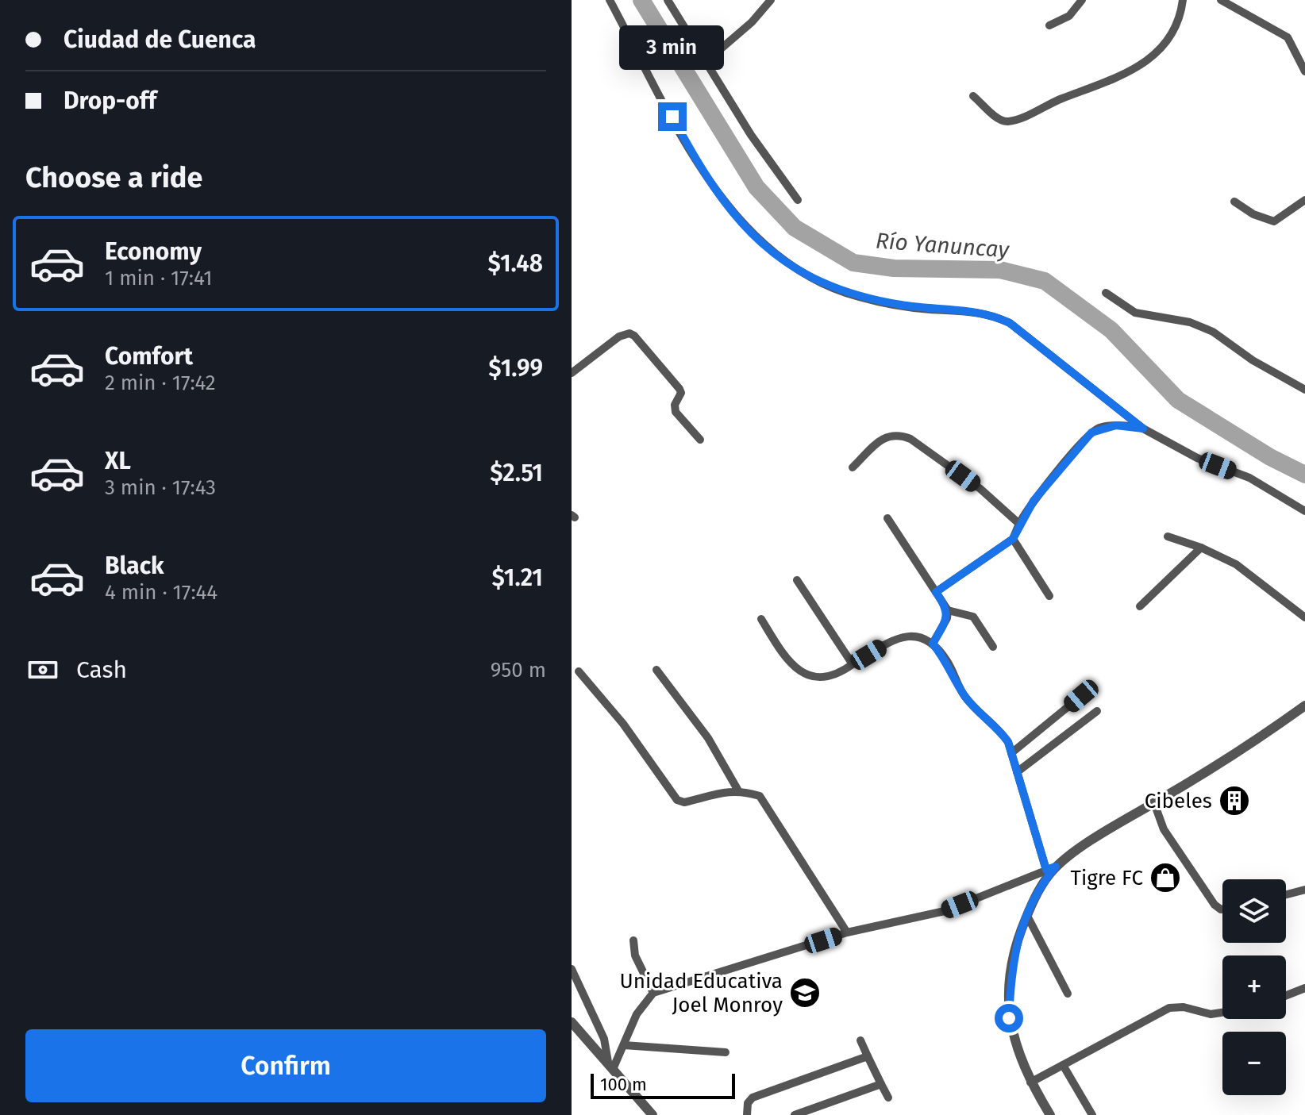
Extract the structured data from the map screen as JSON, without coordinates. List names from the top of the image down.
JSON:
{
  "water": ["Río Yanuncay"],
  "places": {
    "building": ["Cibeles"],
    "shop": ["Tigre FC"],
    "school or university": ["Unidad Educativa Joel Monroy"]
  },
  "scale_bar": "100 m",
  "page": {
    "banner": ["Ciudad de Cuenca", "Drop-off"],
    "bubble": "3 min",
    "heading": "Choose a ride",
    "list": [
      {
        "name": "Economy",
        "note": "1 min · 17:41",
        "value": "$1.48"
      },
      {
        "name": "Comfort",
        "note": "2 min · 17:42",
        "value": "$1.99"
      },
      {
        "name": "XL",
        "note": "3 min · 17:43",
        "value": "$2.51"
      },
      {
        "name": "Black",
        "note": "4 min · 17:44",
        "value": "$1.21"
      }
    ],
    "pay": ["Cash", "950 m"],
    "map_buttons": ["+", "−"],
    "buttons": "Confirm",
    "scale": "100 m"
  }
}
